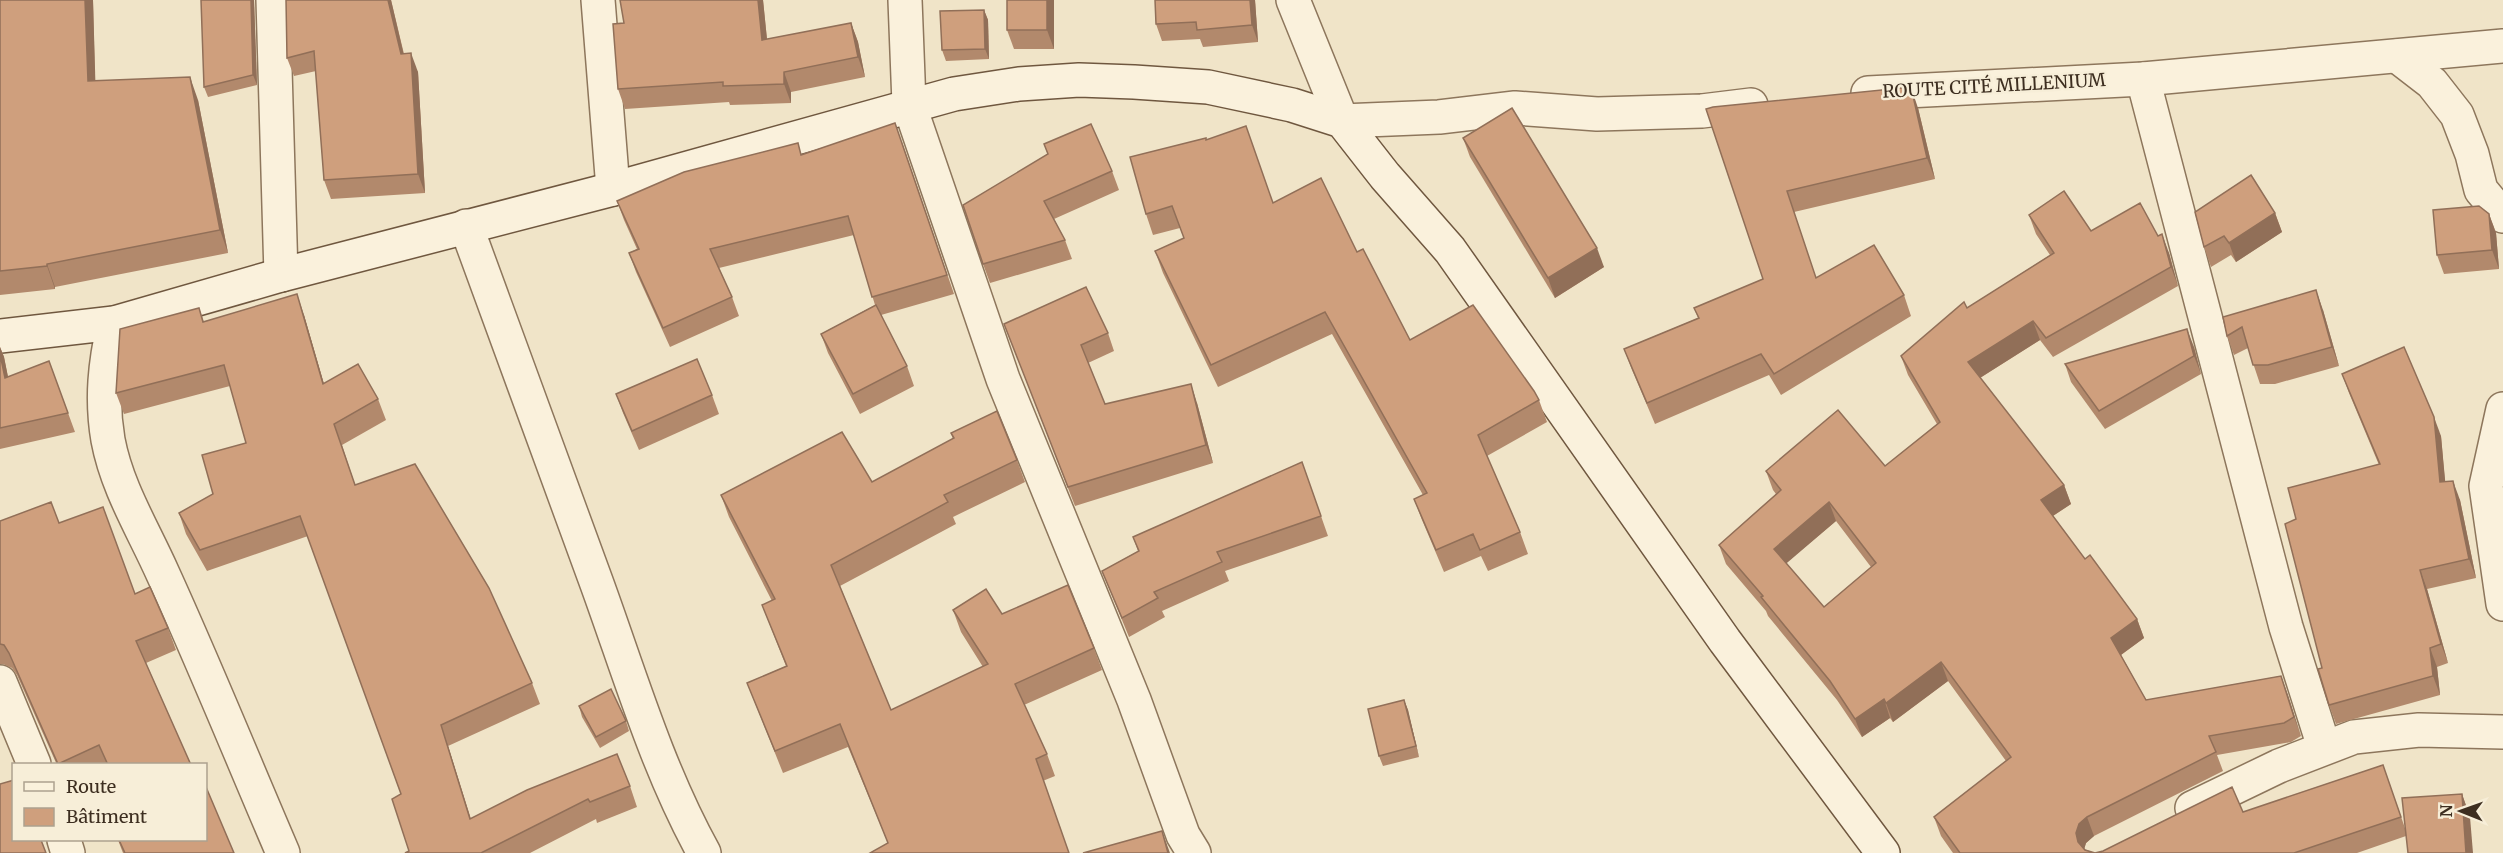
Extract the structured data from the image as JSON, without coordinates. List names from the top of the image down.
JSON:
{
  "streets": {
    "street": ["ROUTE CITÉ MILLENIUM"]
  },
  "legend": ["Route", "Bâtiment"],
  "north": "left"
}
